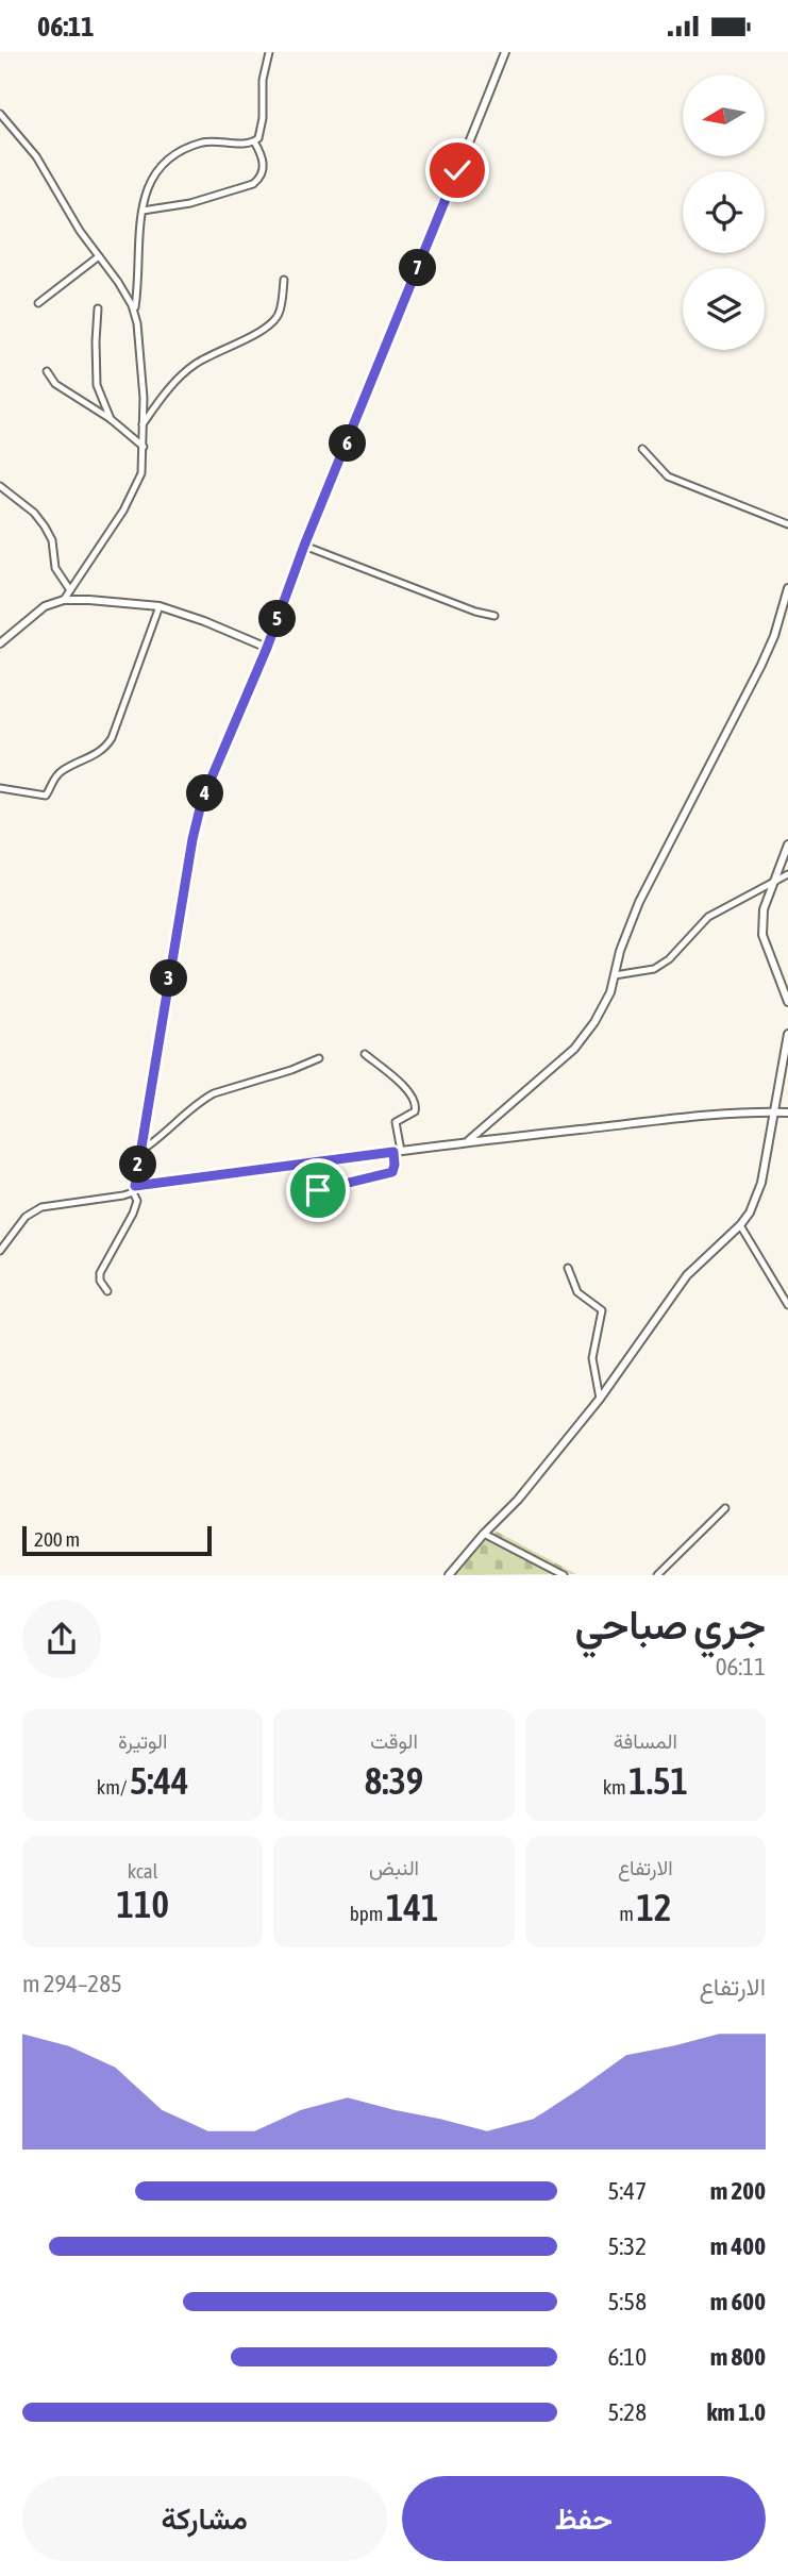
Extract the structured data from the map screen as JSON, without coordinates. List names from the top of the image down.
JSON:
{
  "scale_bar": "200 m",
  "north": "left",
  "page": {
    "status": "06:11",
    "pins": [
      "7",
      "6",
      "5",
      "4",
      "3",
      "2"
    ],
    "scale": "200 m",
    "heading": ["جري صباحي", "06:11"],
    "stats": [
      ["المسافة", "1.51 km"],
      ["الوقت", "8:39"],
      ["الوتيرة", "5:44 /km"],
      ["الارتفاع", "12 m"],
      ["النبض", "141 bpm"],
      ["kcal", "110"]
    ],
    "chart": ["الارتفاع", "285–294 m"],
    "list": [
      {
        "name": "200 m",
        "note": "5:47"
      },
      {
        "name": "400 m",
        "note": "5:32"
      },
      {
        "name": "600 m",
        "note": "5:58"
      },
      {
        "name": "800 m",
        "note": "6:10"
      },
      {
        "name": "1.0 km",
        "note": "5:28"
      }
    ],
    "buttons": ["حفظ", "مشاركة"]
  }
}
